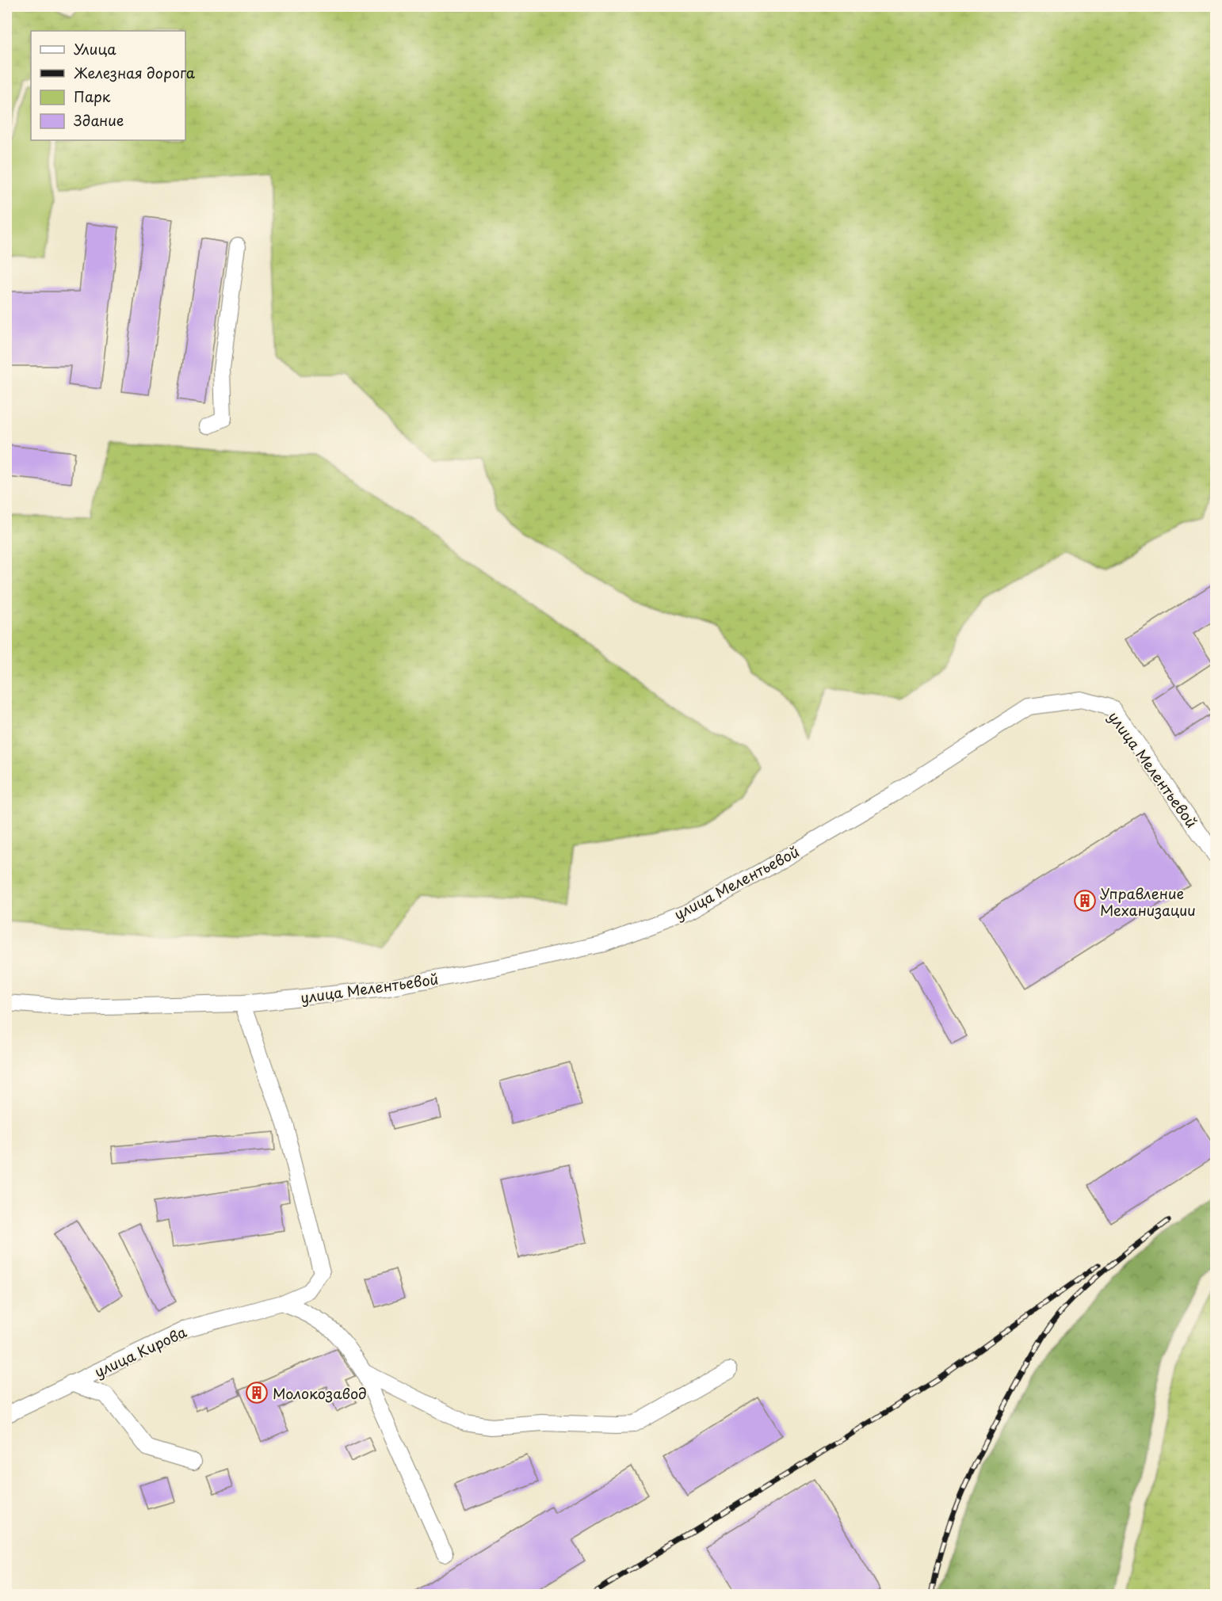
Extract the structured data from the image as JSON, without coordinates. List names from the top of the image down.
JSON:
{
  "streets": {
    "street": ["улица Мелентьевой", "улица Кирова"]
  },
  "crossings": [
    ["улица Мелентьевой", "улица Кирова"]
  ],
  "places": {
    "building": ["Управление Механизации", "Молокозавод"]
  },
  "legend": [
    "Улица",
    "Железная дорога",
    "Парк",
    "Здание"
  ]
}
